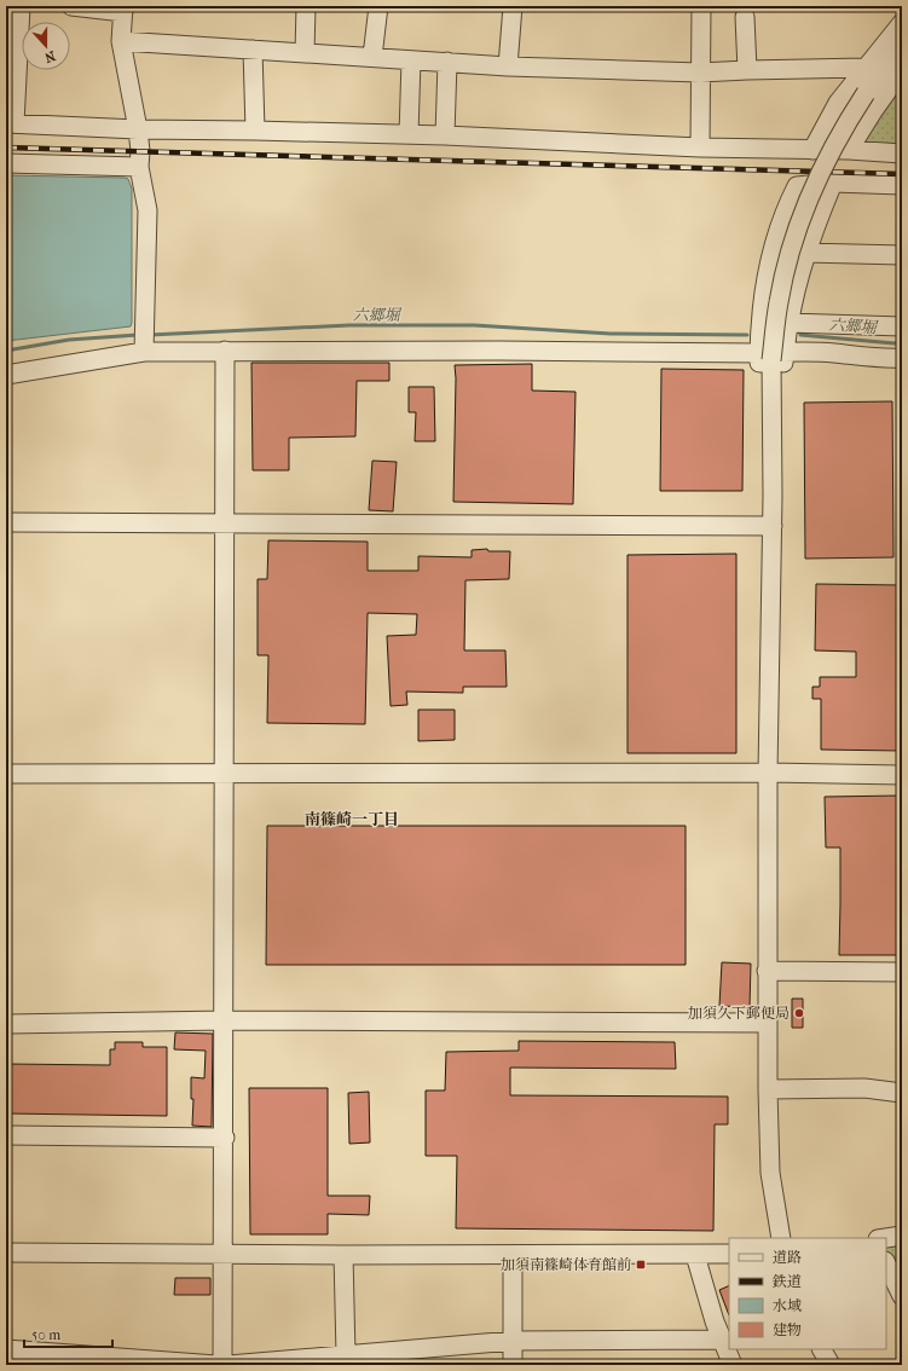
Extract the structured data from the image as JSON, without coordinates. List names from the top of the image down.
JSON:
{
  "districts": ["南篠崎一丁目"],
  "water": ["六郷堀"],
  "places": {
    "other": ["加須久下郵便局"],
    "transit": ["加須南篠崎体育館前"]
  },
  "legend": [
    "道路",
    "鉄道",
    "水域",
    "建物"
  ],
  "scale_bar": "50 m",
  "north": "bottom"
}
